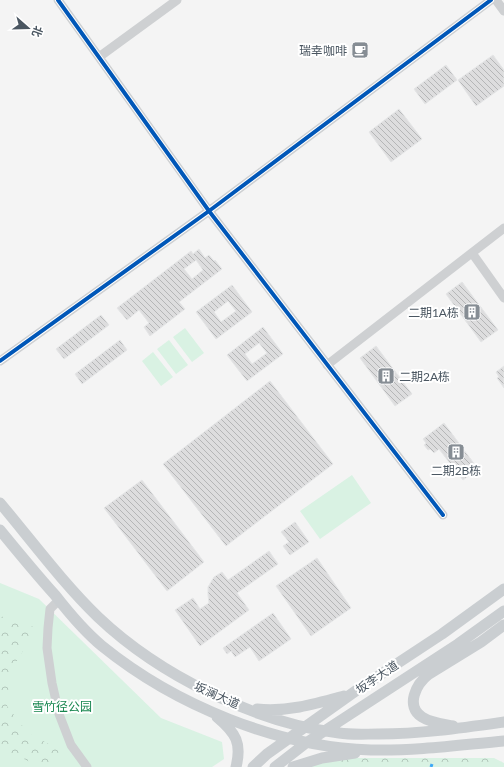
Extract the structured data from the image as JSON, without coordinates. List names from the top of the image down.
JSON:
{
  "streets": {
    "main road": ["坂李大道", "坂澜大道"]
  },
  "crossings": [
    ["坂李大道", "坂澜大道"]
  ],
  "parks": ["雪竹径公园"],
  "places": {
    "cafe": ["瑞幸咖啡"],
    "building": ["二期1A栋", "二期2A栋", "二期2B栋"]
  },
  "north": "right"
}
